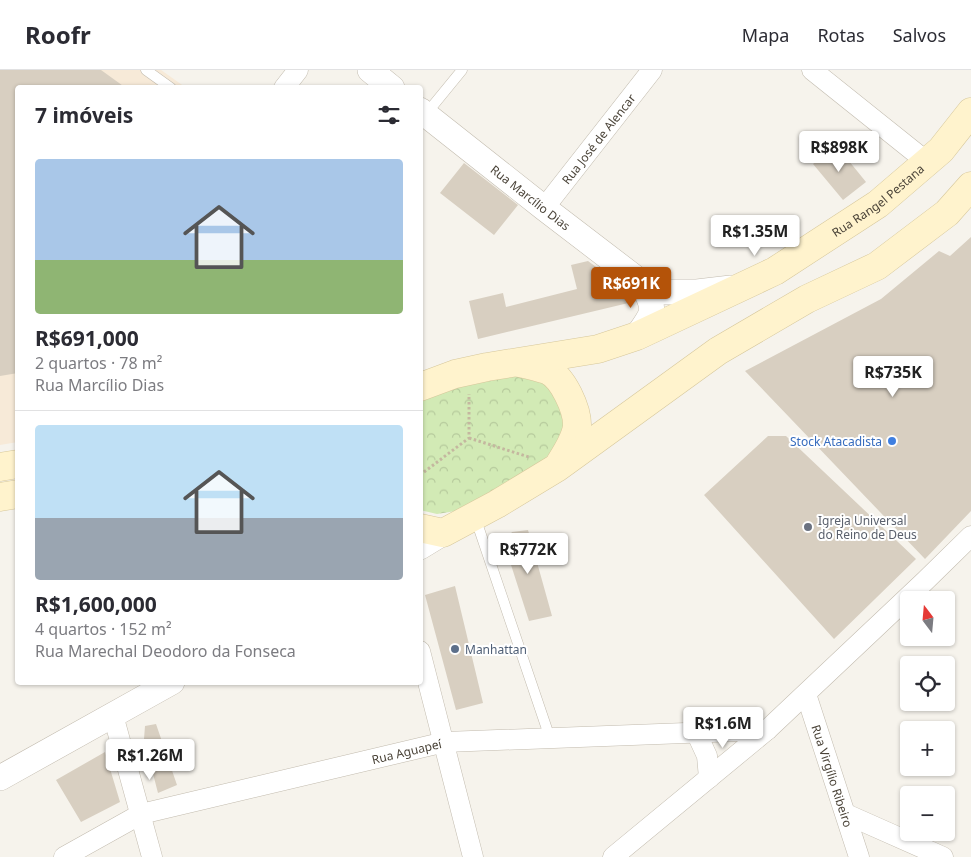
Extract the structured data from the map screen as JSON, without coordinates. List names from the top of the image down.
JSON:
{
  "streets": {
    "main road": ["Rua Rangel Pestana"],
    "street": [
      "Rua José de Alencar",
      "Rua Marcílio Dias",
      "Rua Aguapeí",
      "Rua Virgílio Ribeiro"
    ]
  },
  "crossings": [
    ["Rua José de Alencar", "Rua Marcílio Dias"],
    ["Rua Marcílio Dias", "Rua Rangel Pestana"]
  ],
  "places": ["Stock Atacadista", "Igreja Universal do Reino de Deus", "Manhattan"],
  "north": "top",
  "page": {
    "header": "Roofr",
    "nav": ["Mapa", "Rotas", "Salvos"],
    "heading": "7 imóveis",
    "price": [
      "R$898K",
      "R$1.35M",
      "R$691K",
      "R$735K",
      "R$772K",
      "R$1.6M",
      "R$1.26M"
    ],
    "list": [
      {
        "name": "R$691,000",
        "note": "2 quartos · 78 m² · Rua Marcílio Dias"
      },
      {
        "name": "R$1,600,000",
        "note": "4 quartos · 152 m² · Rua Marechal Deodoro da Fonseca"
      }
    ],
    "map_buttons": ["+", "−"]
  }
}
